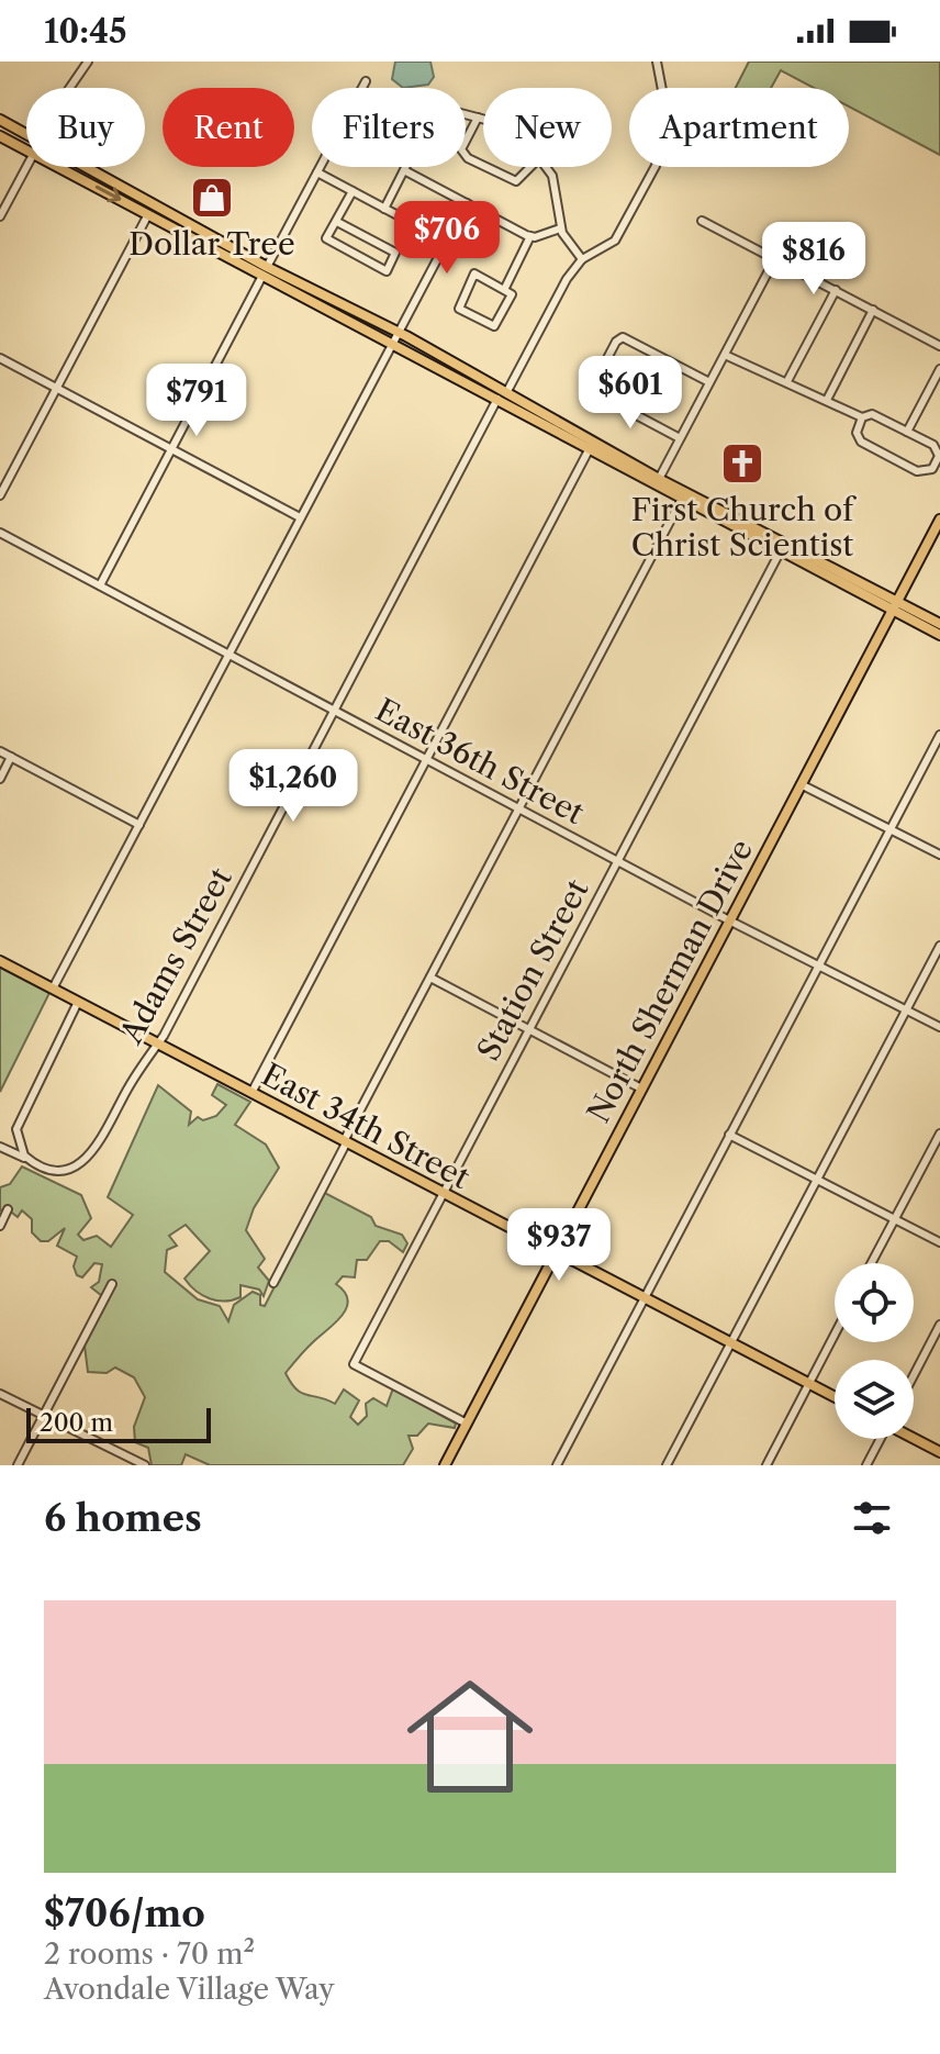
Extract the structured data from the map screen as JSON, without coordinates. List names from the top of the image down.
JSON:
{
  "streets": {
    "main road": ["North Sherman Drive", "East 34th Street"],
    "street": ["East 36th Street", "Adams Street", "Station Street"]
  },
  "crossings": [
    ["East 36th Street", "Adams Street"],
    ["East 36th Street", "Station Street"],
    ["East 36th Street", "North Sherman Drive"],
    ["Adams Street", "East 34th Street"],
    ["Station Street", "North Sherman Drive"],
    ["Station Street", "East 34th Street"],
    ["North Sherman Drive", "East 34th Street"]
  ],
  "places": {
    "shop": ["Dollar Tree"],
    "church": ["First Church of Christ Scientist"]
  },
  "scale_bar": "200 m",
  "page": {
    "status": "10:45",
    "chip": [
      "Buy",
      "Rent",
      "Filters",
      "New",
      "Apartment"
    ],
    "price": [
      "$706",
      "$816",
      "$601",
      "$791",
      "$1,260",
      "$937"
    ],
    "scale": "200 m",
    "heading": "6 homes",
    "list": [
      {
        "name": "$706/mo",
        "note": "2 rooms · 70 m² · Avondale Village Way"
      }
    ]
  }
}
